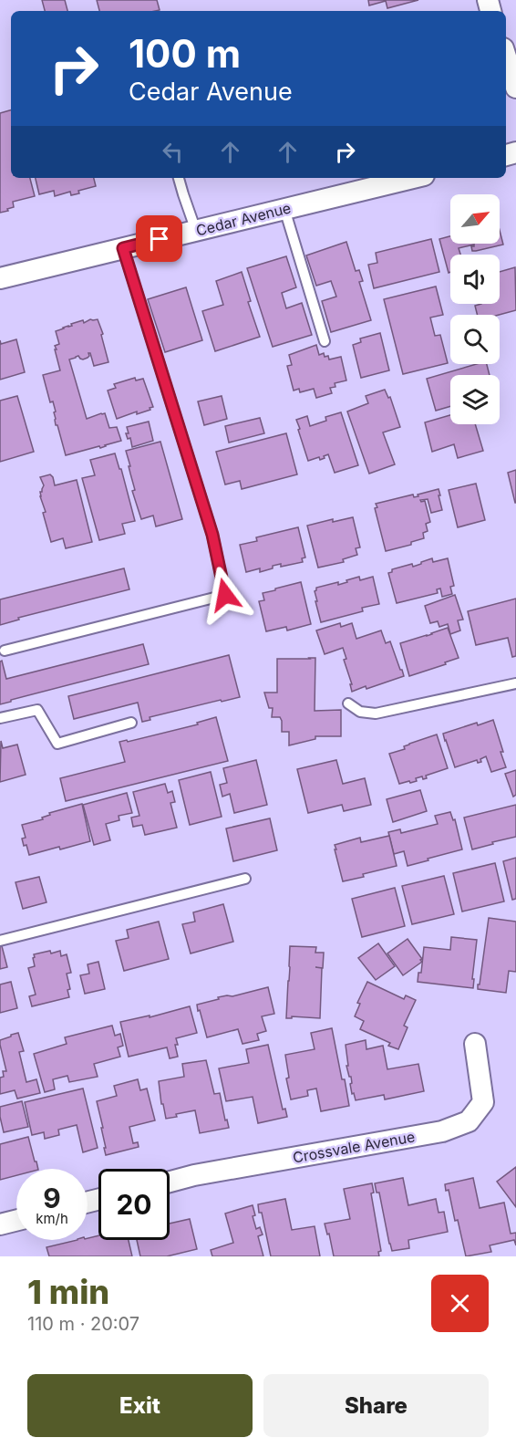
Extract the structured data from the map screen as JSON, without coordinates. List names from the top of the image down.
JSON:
{
  "streets": {
    "street": ["Cedar Avenue", "Crossvale Avenue"]
  },
  "north": "top right",
  "page": {
    "turn": ["100 m", "Cedar Avenue"],
    "speed": "9 km/h",
    "limit": "20",
    "heading": ["1 min", "110 m · 20:07"],
    "buttons": ["Exit", "Share"]
  }
}
